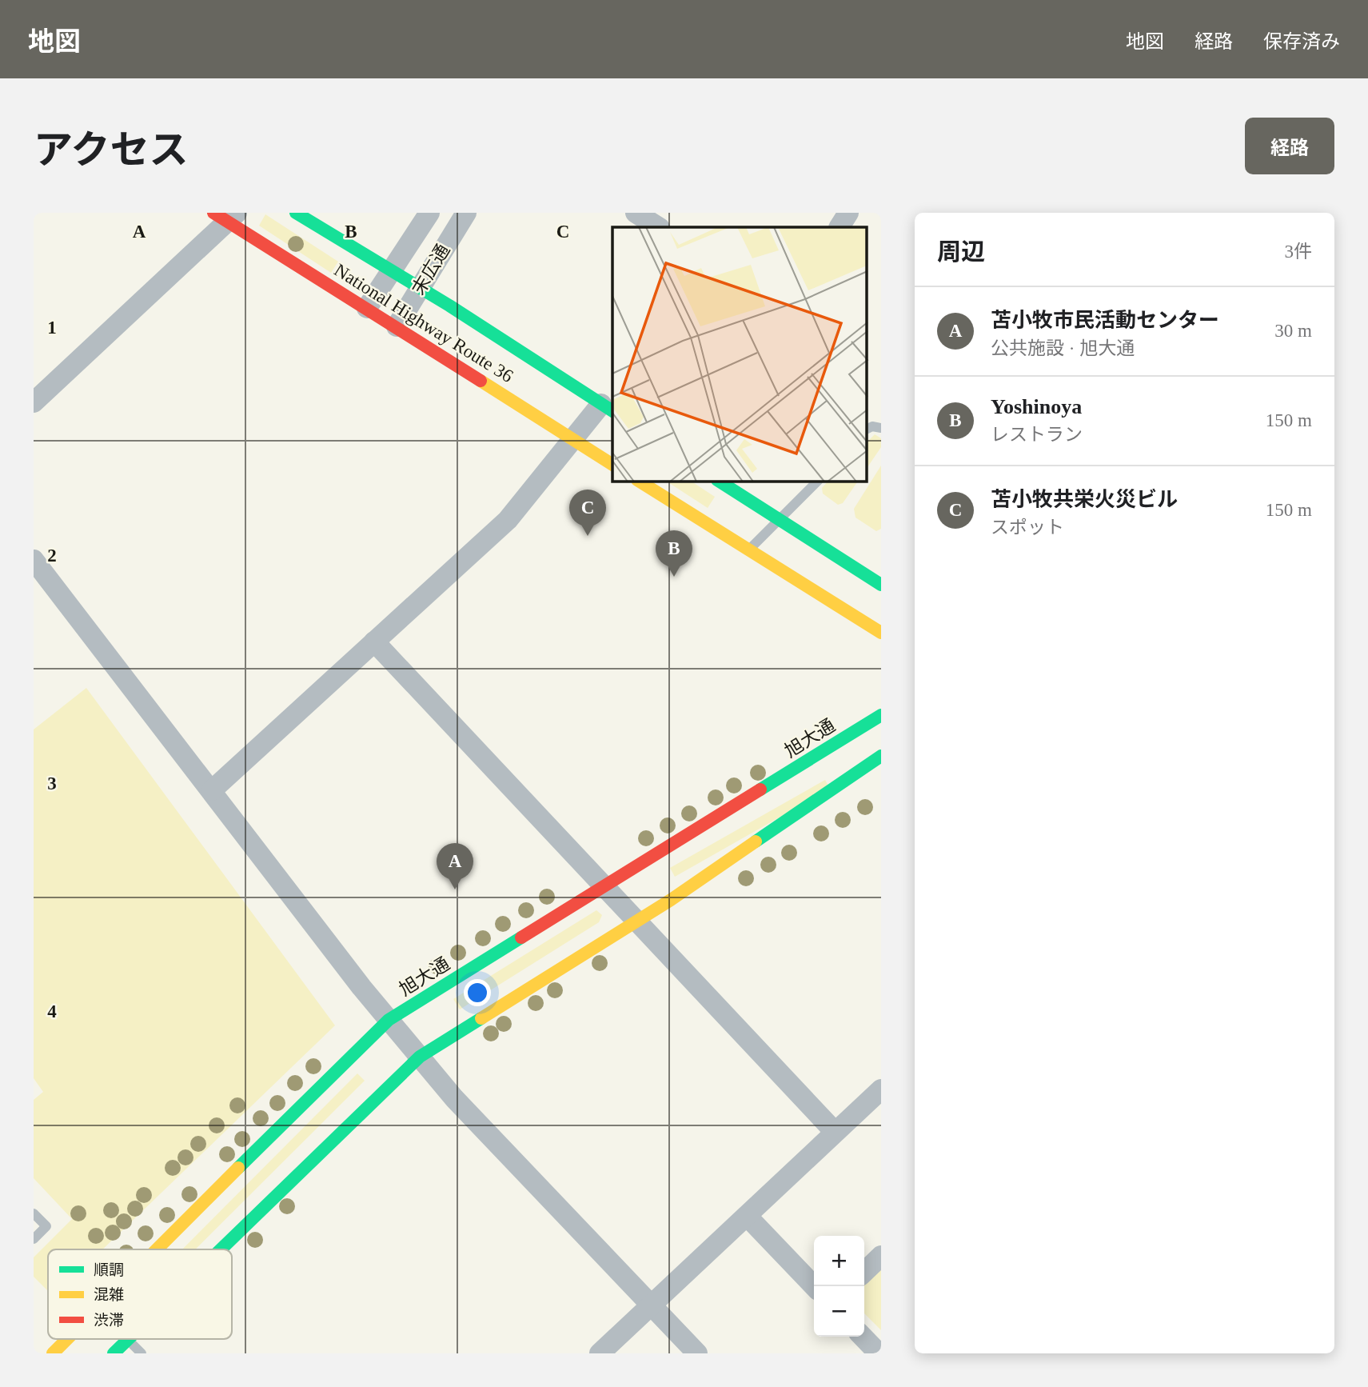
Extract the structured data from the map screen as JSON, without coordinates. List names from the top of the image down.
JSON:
{
  "streets": {
    "main road": ["National Highway Route 36", "旭大通"],
    "street": ["末広通"]
  },
  "crossings": [
    ["末広通", "National Highway Route 36"]
  ],
  "legend": ["順調", "混雑", "渋滞"],
  "page": {
    "header": "地図",
    "nav": ["地図", "経路", "保存済み"],
    "title": "アクセス",
    "buttons": "経路",
    "heading": ["周辺", "3件"],
    "list": [
      {
        "mark": "A",
        "name": "苫小牧市民活動センター",
        "note": "公共施設 · 旭大通",
        "value": "30 m"
      },
      {
        "mark": "B",
        "name": "Yoshinoya",
        "note": "レストラン",
        "value": "150 m"
      },
      {
        "mark": "C",
        "name": "苫小牧共栄火災ビル",
        "note": "スポット",
        "value": "150 m"
      }
    ],
    "pins": ["C", "B", "A"],
    "map_buttons": ["+", "−"]
  },
  "grid": {
    "columns": ["A", "B", "C"],
    "rows": [
      "1",
      "2",
      "3",
      "4"
    ]
  }
}
